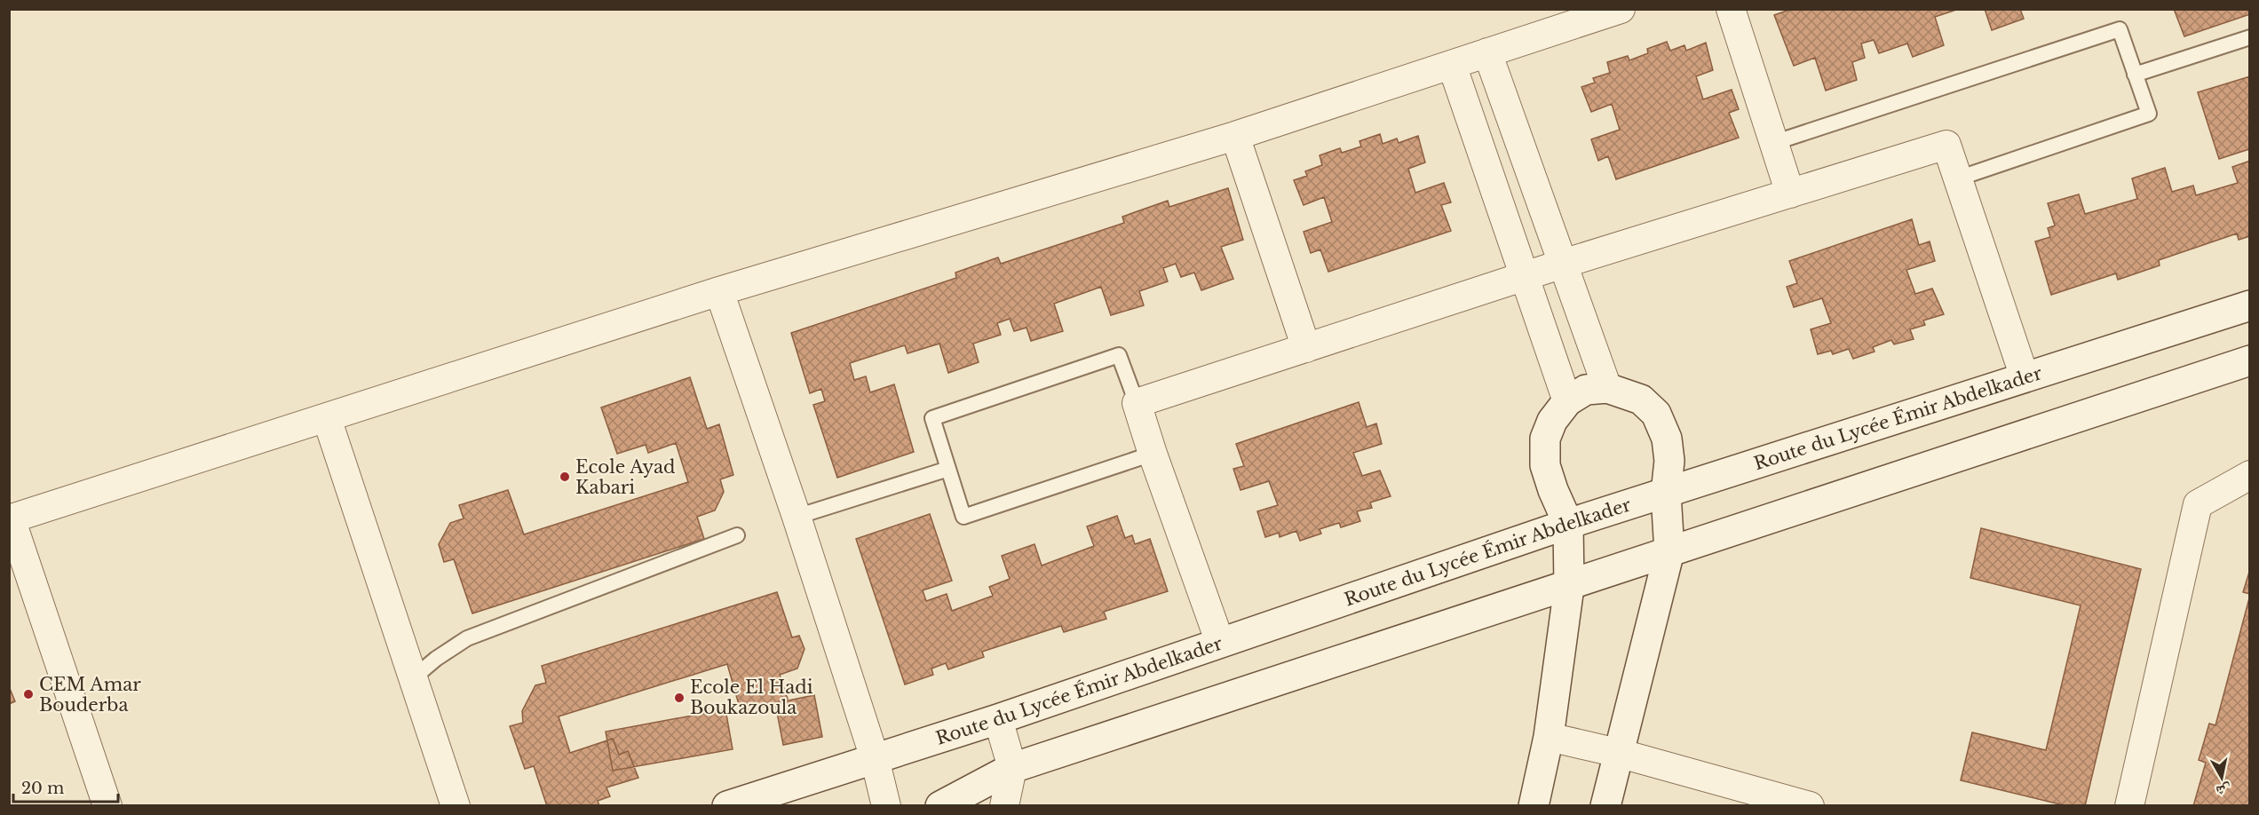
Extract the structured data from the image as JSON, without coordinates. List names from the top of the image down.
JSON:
{
  "streets": {
    "street": ["Route du Lycée Émir Abdelkader"]
  },
  "places": ["Ecole Ayad Kabari", "CEM Amar Bouderba", "Ecole El Hadi Boukazoula"],
  "scale_bar": "20 m",
  "north": "bottom"
}
